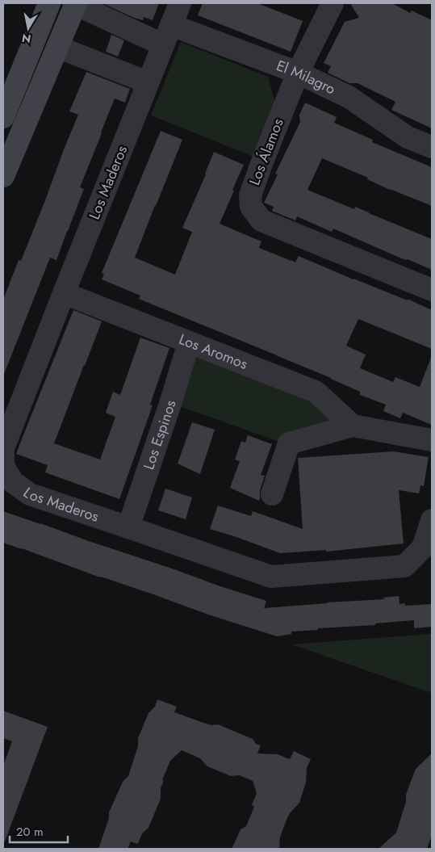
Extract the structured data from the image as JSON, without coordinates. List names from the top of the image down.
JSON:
{
  "streets": {
    "street": [
      "El Milagro",
      "Los Álamos",
      "Los Maderos",
      "Los Aromos",
      "Los Espinos"
    ]
  },
  "crossings": [
    ["El Milagro", "Los Álamos"],
    ["El Milagro", "Los Maderos"],
    ["Los Maderos", "Los Aromos"],
    ["Los Maderos", "Los Espinos"],
    ["Los Aromos", "Los Espinos"]
  ],
  "scale_bar": "20 m",
  "north": "bottom"
}
